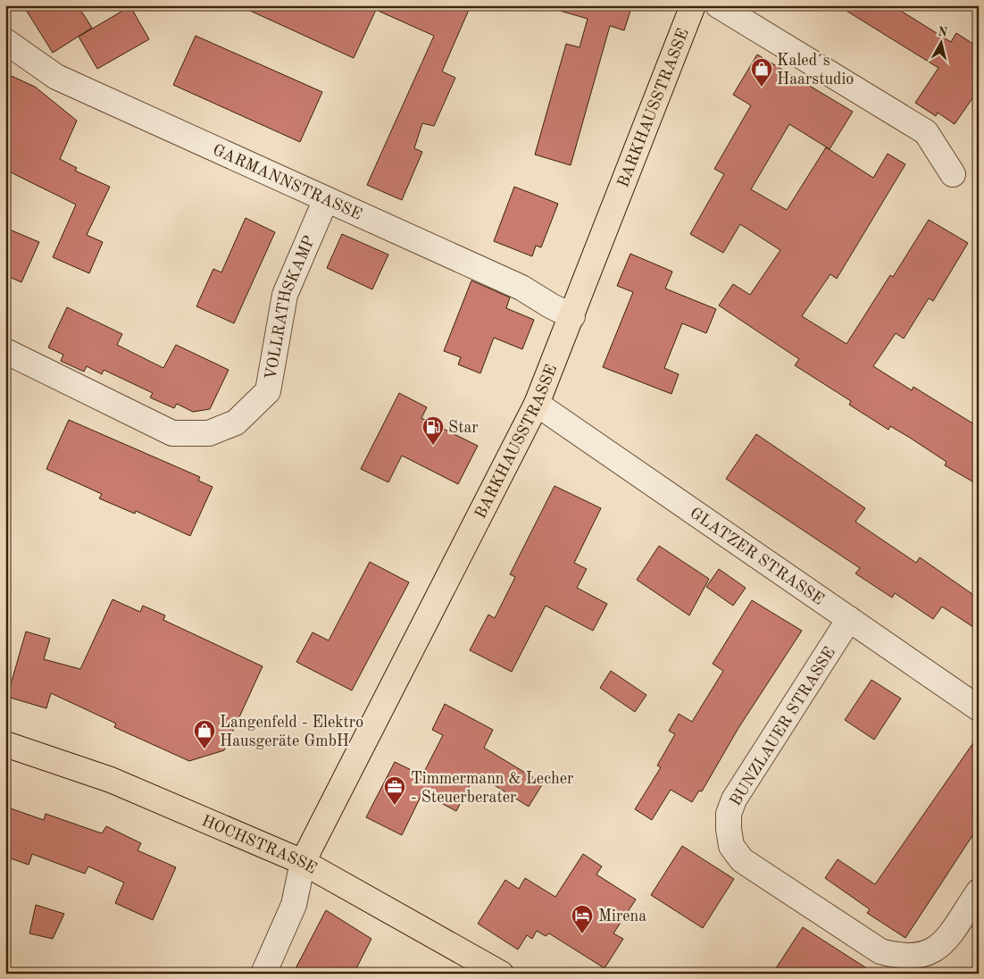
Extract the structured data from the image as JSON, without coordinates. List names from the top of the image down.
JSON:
{
  "streets": {
    "main road": ["BARKHAUSSTRASSE", "HOCHSTRASSE"],
    "street": [
      "GARMANNSTRASSE",
      "VOLLRATHSKAMP",
      "GLATZER STRASSE",
      "BUNZLAUER STRASSE"
    ]
  },
  "crossings": [
    ["BARKHAUSSTRASSE", "GARMANNSTRASSE"],
    ["BARKHAUSSTRASSE", "GLATZER STRASSE"],
    ["BARKHAUSSTRASSE", "HOCHSTRASSE"],
    ["GARMANNSTRASSE", "VOLLRATHSKAMP"],
    ["GLATZER STRASSE", "BUNZLAUER STRASSE"]
  ],
  "places": {
    "shop": ["Kaled´s Haarstudio", "Langenfeld - Elektro Hausgeräte GmbH"],
    "fuel station": ["Star"],
    "office": ["Timmermann & Lecher - Steuerberater"],
    "hotel": ["Mirena"]
  },
  "north": "top"
}
